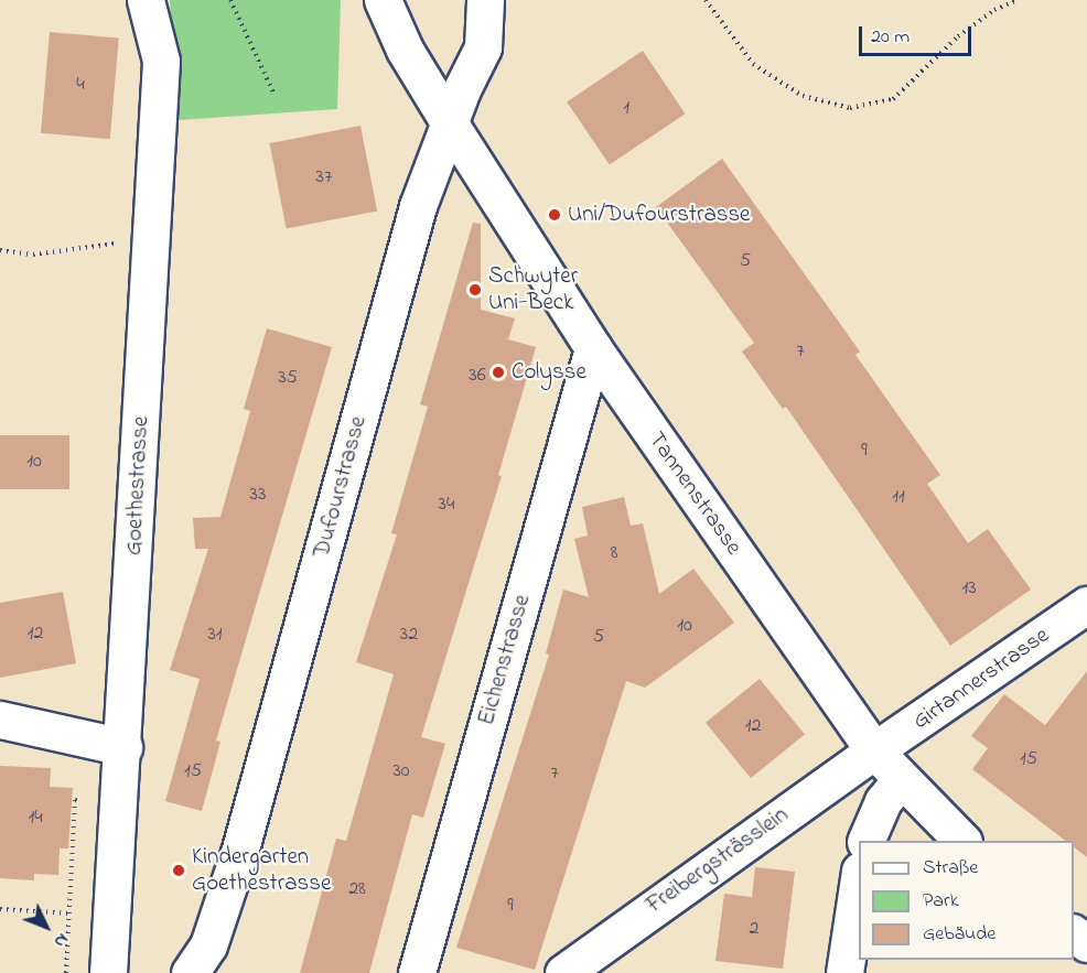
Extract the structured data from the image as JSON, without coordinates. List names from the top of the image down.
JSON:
{
  "streets": {
    "street": [
      "Goethestrasse",
      "Dufourstrasse",
      "Tannenstrasse",
      "Eichenstrasse",
      "Girtannerstrasse",
      "Freibergsträsslein"
    ]
  },
  "crossings": [
    ["Dufourstrasse", "Tannenstrasse"],
    ["Tannenstrasse", "Eichenstrasse"],
    ["Tannenstrasse", "Girtannerstrasse"],
    ["Tannenstrasse", "Freibergsträsslein"],
    ["Girtannerstrasse", "Freibergsträsslein"]
  ],
  "places": [
    "Uni/Dufourstrasse",
    "Schwyter Uni-Beck",
    "Colysse",
    "Kindergarten Goethestrasse"
  ],
  "house_numbers": [
    "4",
    "1",
    "37",
    "5",
    "7",
    "36",
    "35",
    "9",
    "10",
    "33",
    "11",
    "34",
    "8",
    "13",
    "10",
    "12",
    "31",
    "32",
    "5",
    "12",
    "15",
    "15",
    "30",
    "7",
    "14",
    "28",
    "9",
    "2"
  ],
  "legend": ["Straße", "Park", "Gebäude"],
  "scale_bar": "20 m",
  "north": "bottom right"
}
